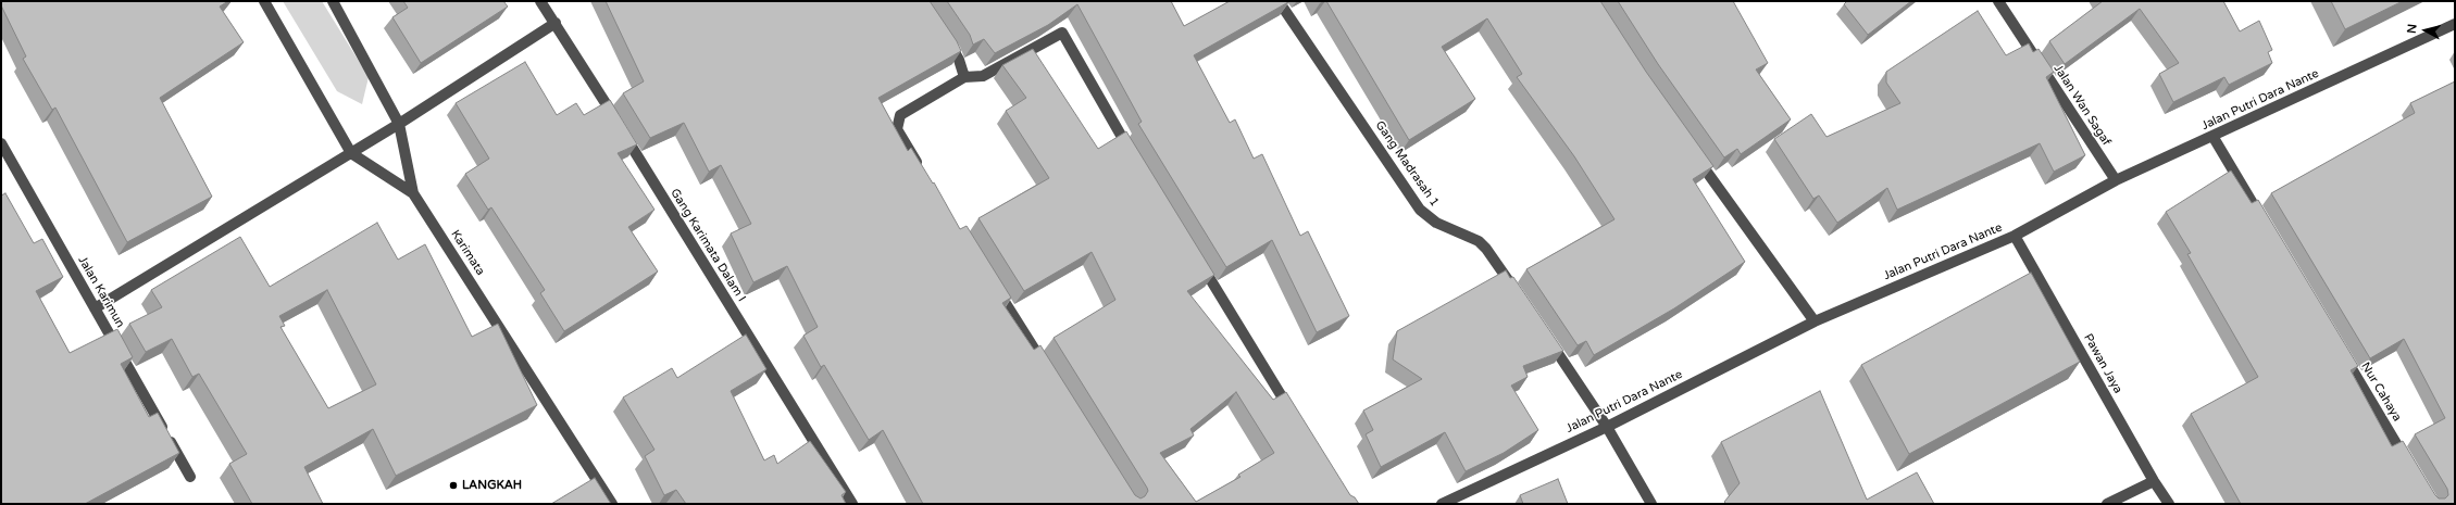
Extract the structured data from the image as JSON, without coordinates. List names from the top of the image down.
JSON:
{
  "streets": {
    "street": [
      "Jalan Putri Dara Nante",
      "Jalan Wan Sagaf",
      "Gang Madrasah 1",
      "Gang Karimata Dalam I",
      "Karimata",
      "Jalan Karimun",
      "Pawan Jaya",
      "Nur Cahaya"
    ]
  },
  "crossings": [
    ["Jalan Putri Dara Nante", "Jalan Wan Sagaf"],
    ["Jalan Putri Dara Nante", "Pawan Jaya"]
  ],
  "places": ["LANGKAH"],
  "north": "left"
}
